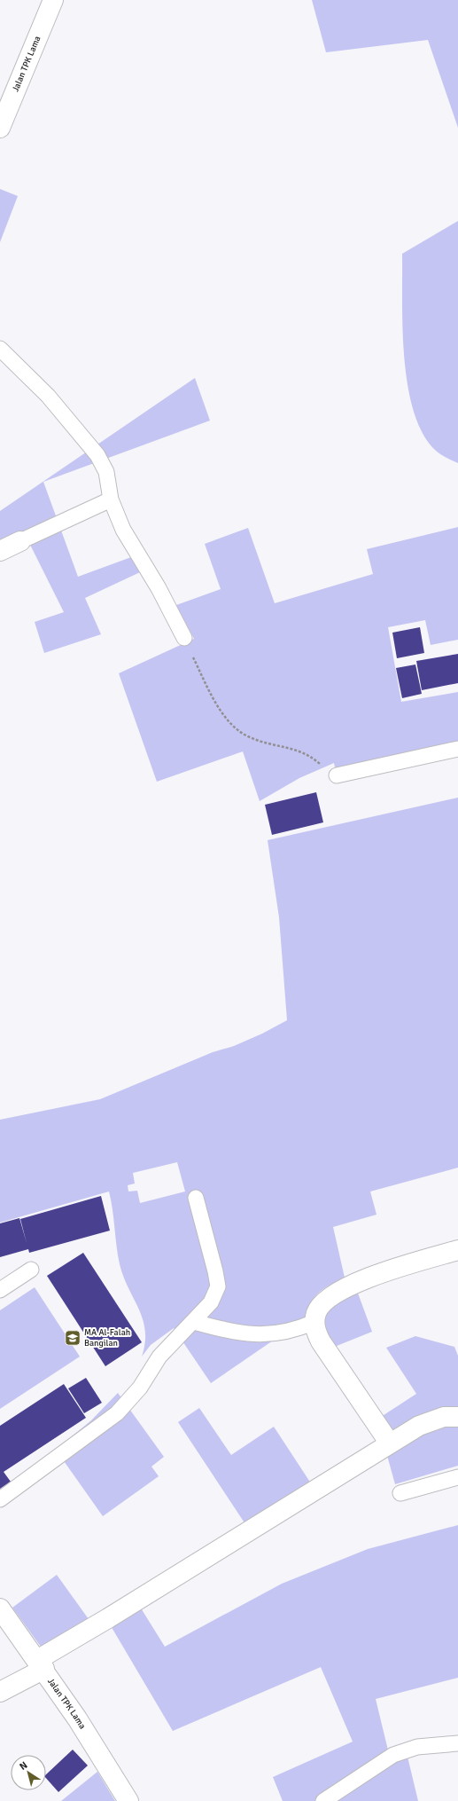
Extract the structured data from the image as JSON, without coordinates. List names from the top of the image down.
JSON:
{
  "streets": {
    "street": ["Jalan TPK Lama"]
  },
  "places": {
    "school or university": ["MA Al-Falah Bangilan"]
  },
  "north": "top left"
}
